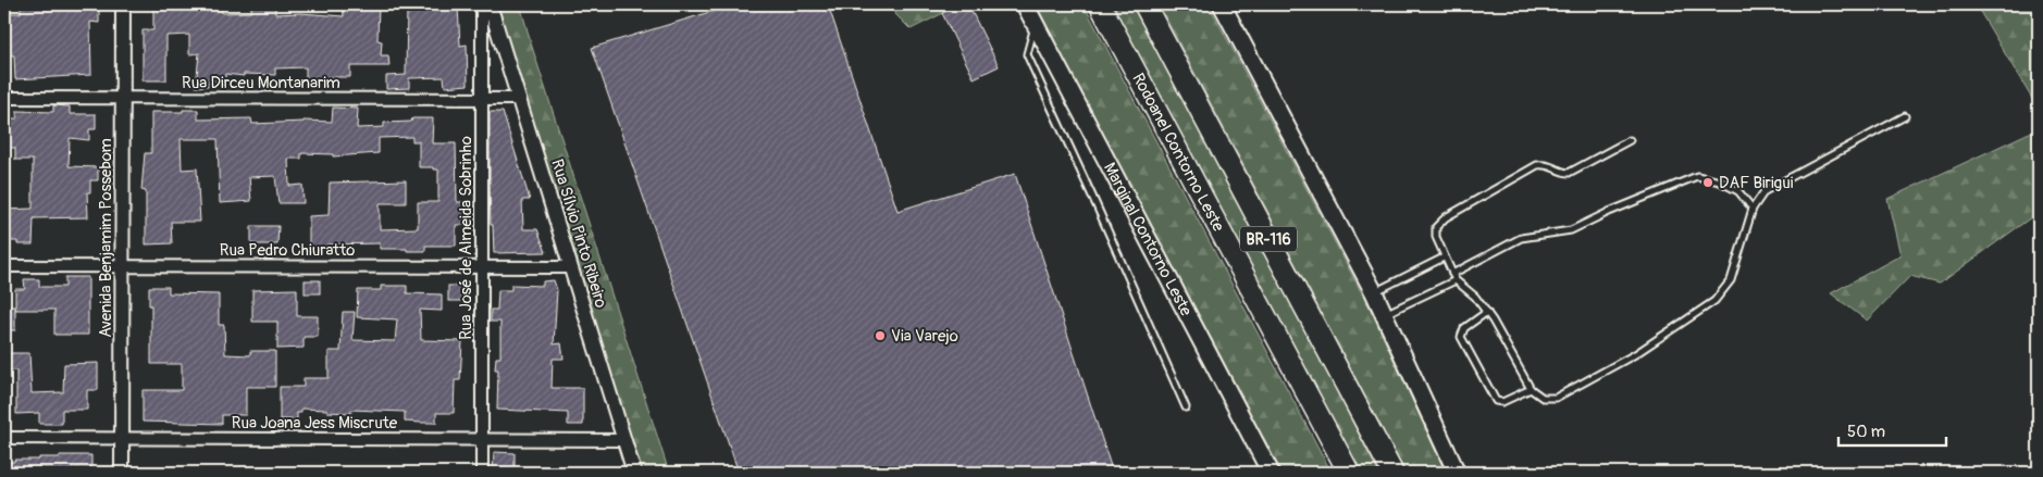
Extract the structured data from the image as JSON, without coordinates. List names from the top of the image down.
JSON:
{
  "streets": {
    "highway": ["Rodoanel Contorno Leste", "BR-116"],
    "main road": ["Marginal Contorno Leste"],
    "street": [
      "Rua Dirceu Montanarim",
      "Rua Sílvio Pinto Ribeiro",
      "Avenida Benjamim Possebom",
      "Rua José de Almeida Sobrinho",
      "Rua Pedro Chiuratto",
      "Rua Joana Jess Miscrute"
    ]
  },
  "crossings": [
    ["Rua Dirceu Montanarim", "Rua Sílvio Pinto Ribeiro"],
    ["Rua Dirceu Montanarim", "Avenida Benjamim Possebom"],
    ["Rua Dirceu Montanarim", "Rua José de Almeida Sobrinho"],
    ["Rua Sílvio Pinto Ribeiro", "Rua Pedro Chiuratto"],
    ["Rua Sílvio Pinto Ribeiro", "Rua Joana Jess Miscrute"],
    ["Avenida Benjamim Possebom", "Rua Pedro Chiuratto"],
    ["Avenida Benjamim Possebom", "Rua Joana Jess Miscrute"],
    ["Rua José de Almeida Sobrinho", "Rua Pedro Chiuratto"],
    ["Rua José de Almeida Sobrinho", "Rua Joana Jess Miscrute"]
  ],
  "places": ["DAF Birigui", "Via Varejo"],
  "scale_bar": "50 m"
}
